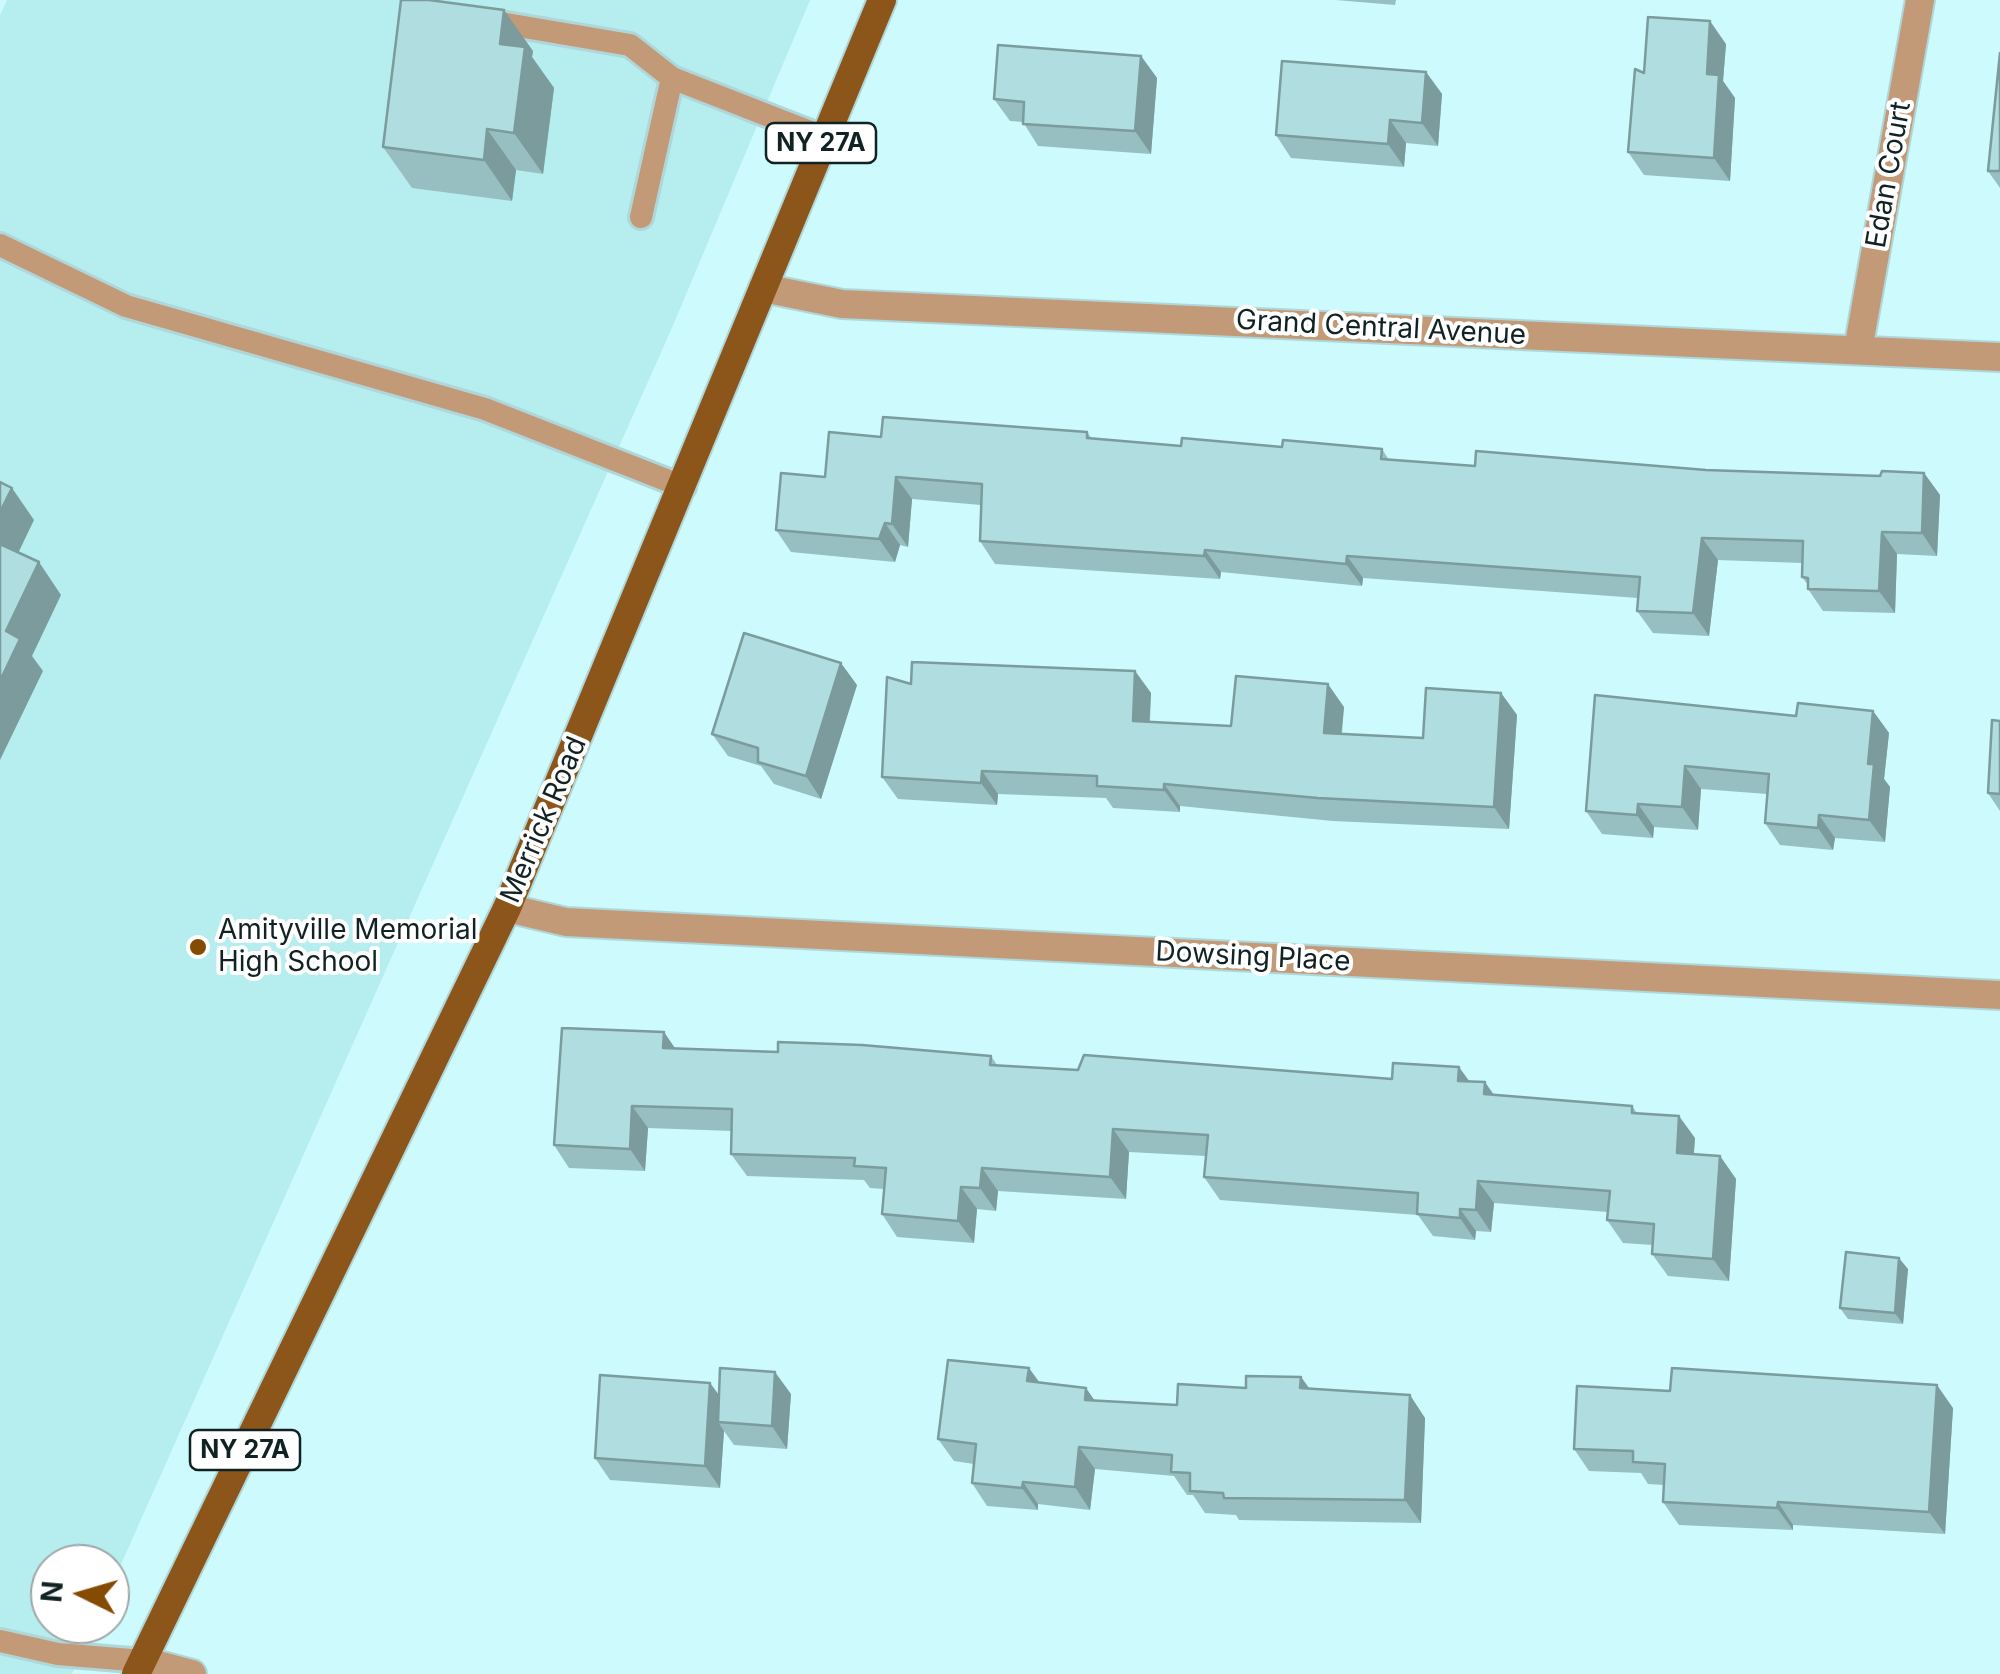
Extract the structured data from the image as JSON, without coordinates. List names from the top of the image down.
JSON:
{
  "streets": {
    "main road": ["NY 27A", "Merrick Road"],
    "street": ["Edan Court", "Grand Central Avenue", "Dowsing Place"]
  },
  "crossings": [
    ["Edan Court", "Grand Central Avenue"],
    ["Grand Central Avenue", "Merrick Road"],
    ["Merrick Road", "Dowsing Place"]
  ],
  "places": ["Amityville Memorial High School"],
  "north": "left"
}
